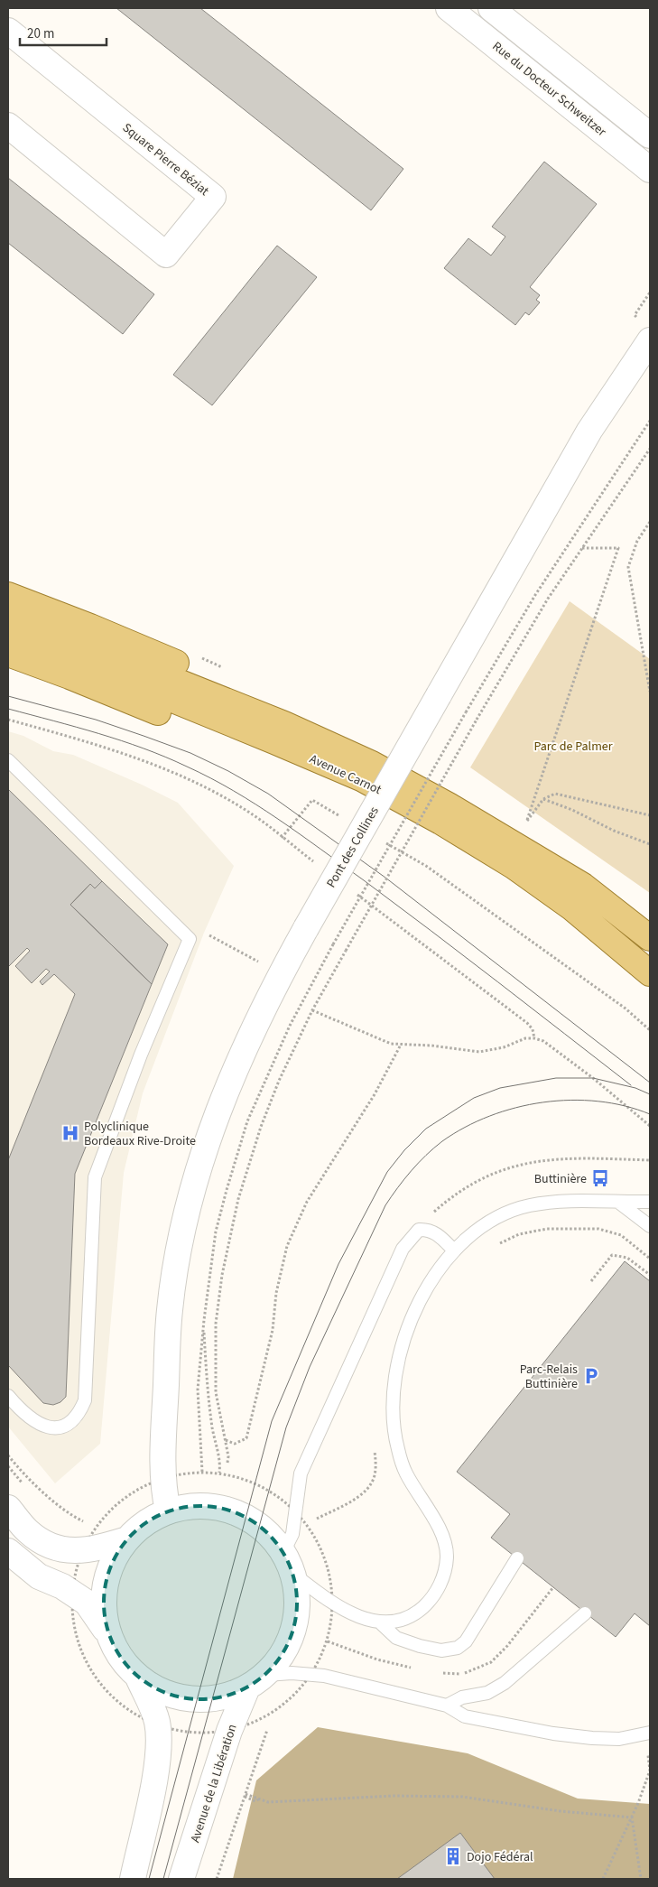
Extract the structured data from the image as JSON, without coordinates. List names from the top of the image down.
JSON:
{
  "streets": {
    "main road": ["Avenue Carnot"],
    "street": [
      "Rue du Docteur Schweitzer",
      "Square Pierre Béziat",
      "Pont des Collines",
      "Avenue de la Libération"
    ]
  },
  "crossings": [
    ["Pont des Collines", "Avenue de la Libération"]
  ],
  "parks": ["Parc de Palmer"],
  "places": {
    "hospital": ["Polyclinique Bordeaux Rive-Droite"],
    "bus stop": ["Buttinière"],
    "parking": ["Parc-Relais Buttinière"],
    "building": ["Dojo Fédéral"]
  },
  "scale_bar": "20 m"
}
